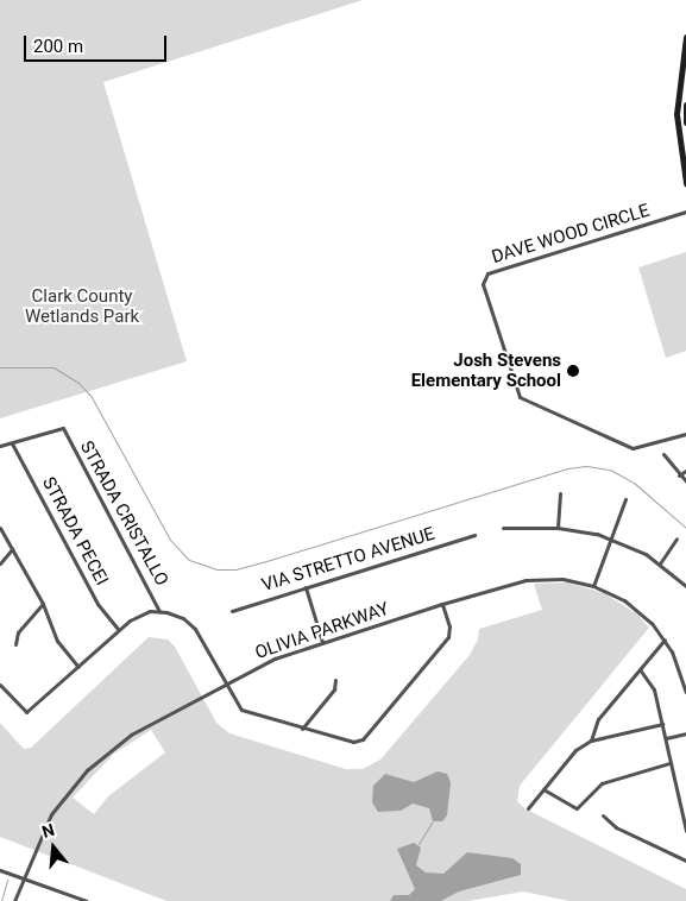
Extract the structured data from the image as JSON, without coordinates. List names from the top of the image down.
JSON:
{
  "streets": {
    "street": [
      "DAVE WOOD CIRCLE",
      "STRADA CRISTALLO",
      "STRADA PECEI",
      "VIA STRETTO AVENUE",
      "OLIVIA PARKWAY"
    ]
  },
  "crossings": [
    ["STRADA CRISTALLO", "STRADA PECEI"]
  ],
  "parks": ["Clark County Wetlands Park"],
  "places": ["Josh Stevens Elementary School"],
  "scale_bar": "200 m",
  "north": "top"
}
